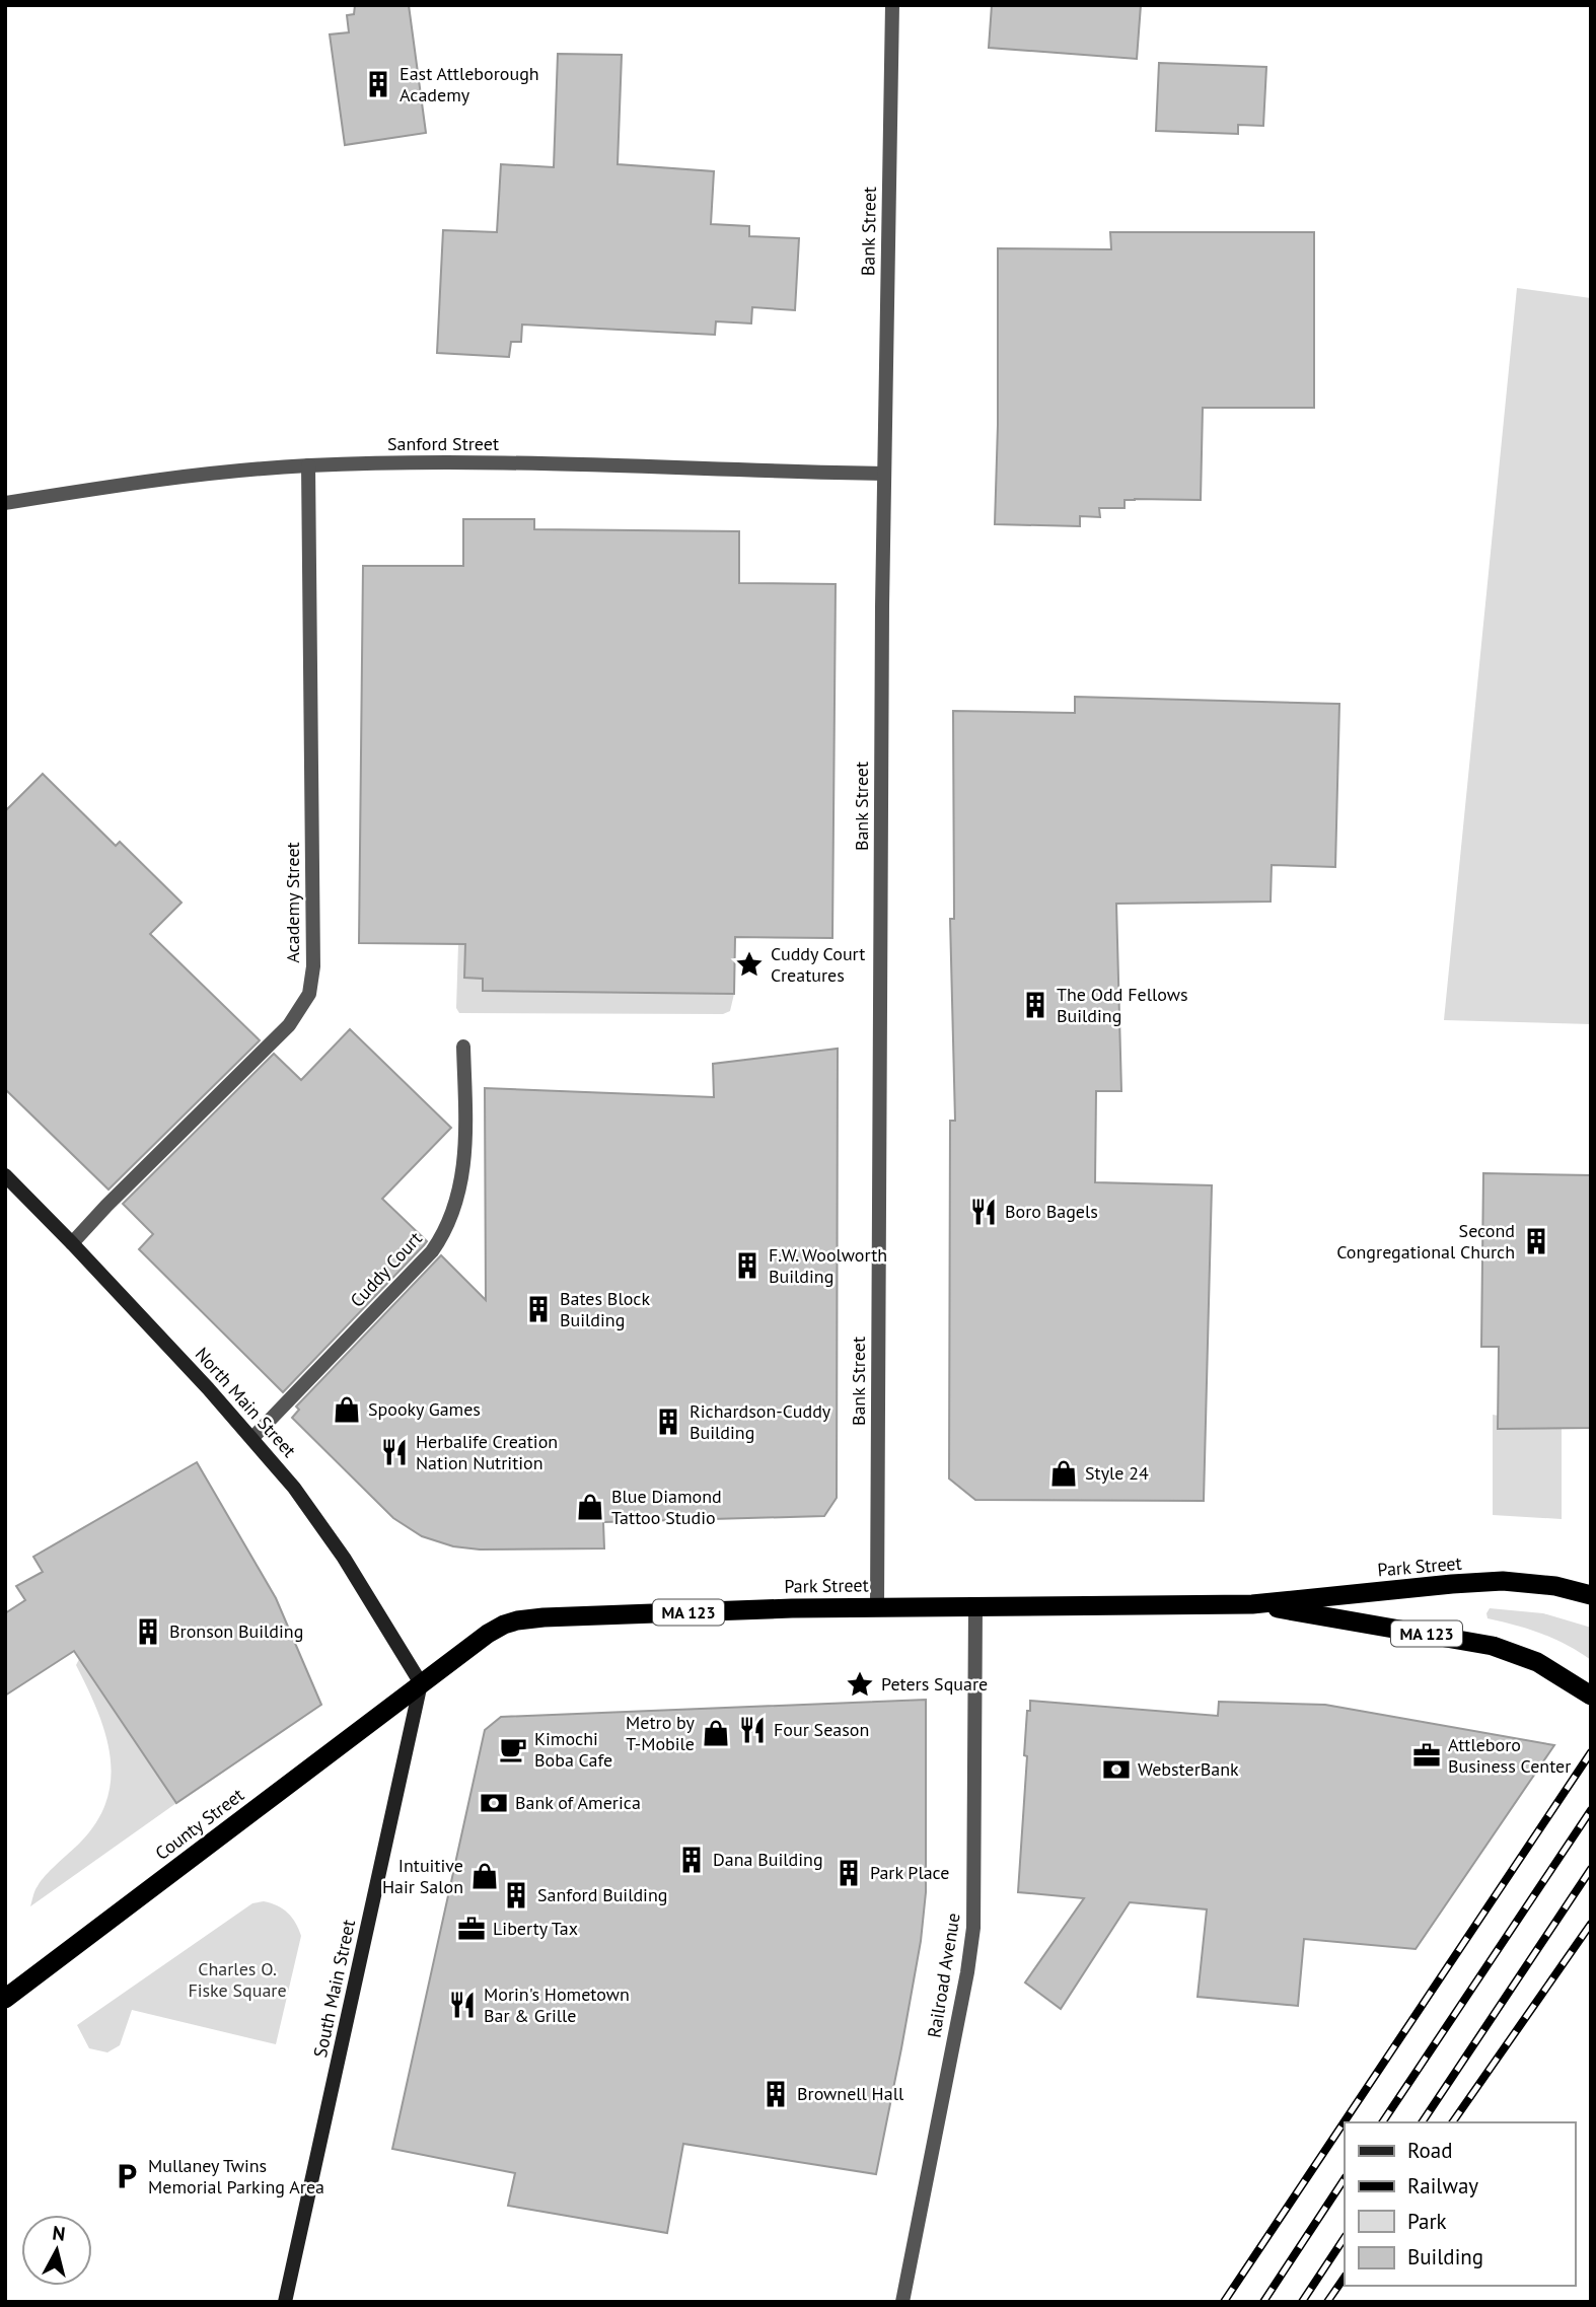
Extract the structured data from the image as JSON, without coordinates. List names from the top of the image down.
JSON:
{
  "streets": {
    "highway": ["Park Street", "MA 123", "County Street"],
    "main road": ["North Main Street", "South Main Street"],
    "street": [
      "Bank Street",
      "Sanford Street",
      "Academy Street",
      "Cuddy Court",
      "Railroad Avenue"
    ]
  },
  "crossings": [
    ["Bank Street", "Sanford Street"],
    ["Bank Street", "Park Street"],
    ["Sanford Street", "Academy Street"],
    ["Academy Street", "North Main Street"],
    ["Cuddy Court", "North Main Street"],
    ["North Main Street", "Park Street"],
    ["North Main Street", "County Street"],
    ["North Main Street", "South Main Street"],
    ["Park Street", "County Street"],
    ["Park Street", "Railroad Avenue"],
    ["Park Street", "South Main Street"],
    ["County Street", "South Main Street"]
  ],
  "parks": ["Charles O. Fiske Square"],
  "places": {
    "building": [
      "East Attleborough Academy",
      "The Odd Fellows Building",
      "Second Congregational Church",
      "F.W. Woolworth Building",
      "Bates Block Building",
      "Richardson-Cuddy Building",
      "Bronson Building",
      "Dana Building",
      "Park Place",
      "Sanford Building",
      "Brownell Hall"
    ],
    "place": ["Cuddy Court Creatures", "Peters Square"],
    "restaurant": [
      "Boro Bagels",
      "Herbalife Creation Nation Nutrition",
      "Four Season",
      "Morin's Hometown Bar & Grille"
    ],
    "shop": [
      "Spooky Games",
      "Style 24",
      "Blue Diamond Tattoo Studio",
      "Metro by T-Mobile",
      "Intuitive Hair Salon"
    ],
    "cafe": ["Kimochi Boba Cafe"],
    "office": ["Attleboro Business Center", "Liberty Tax"],
    "bank": ["WebsterBank", "Bank of America"],
    "parking": ["Mullaney Twins Memorial Parking Area"]
  },
  "legend": [
    "Road",
    "Railway",
    "Park",
    "Building"
  ],
  "north": "top"
}
